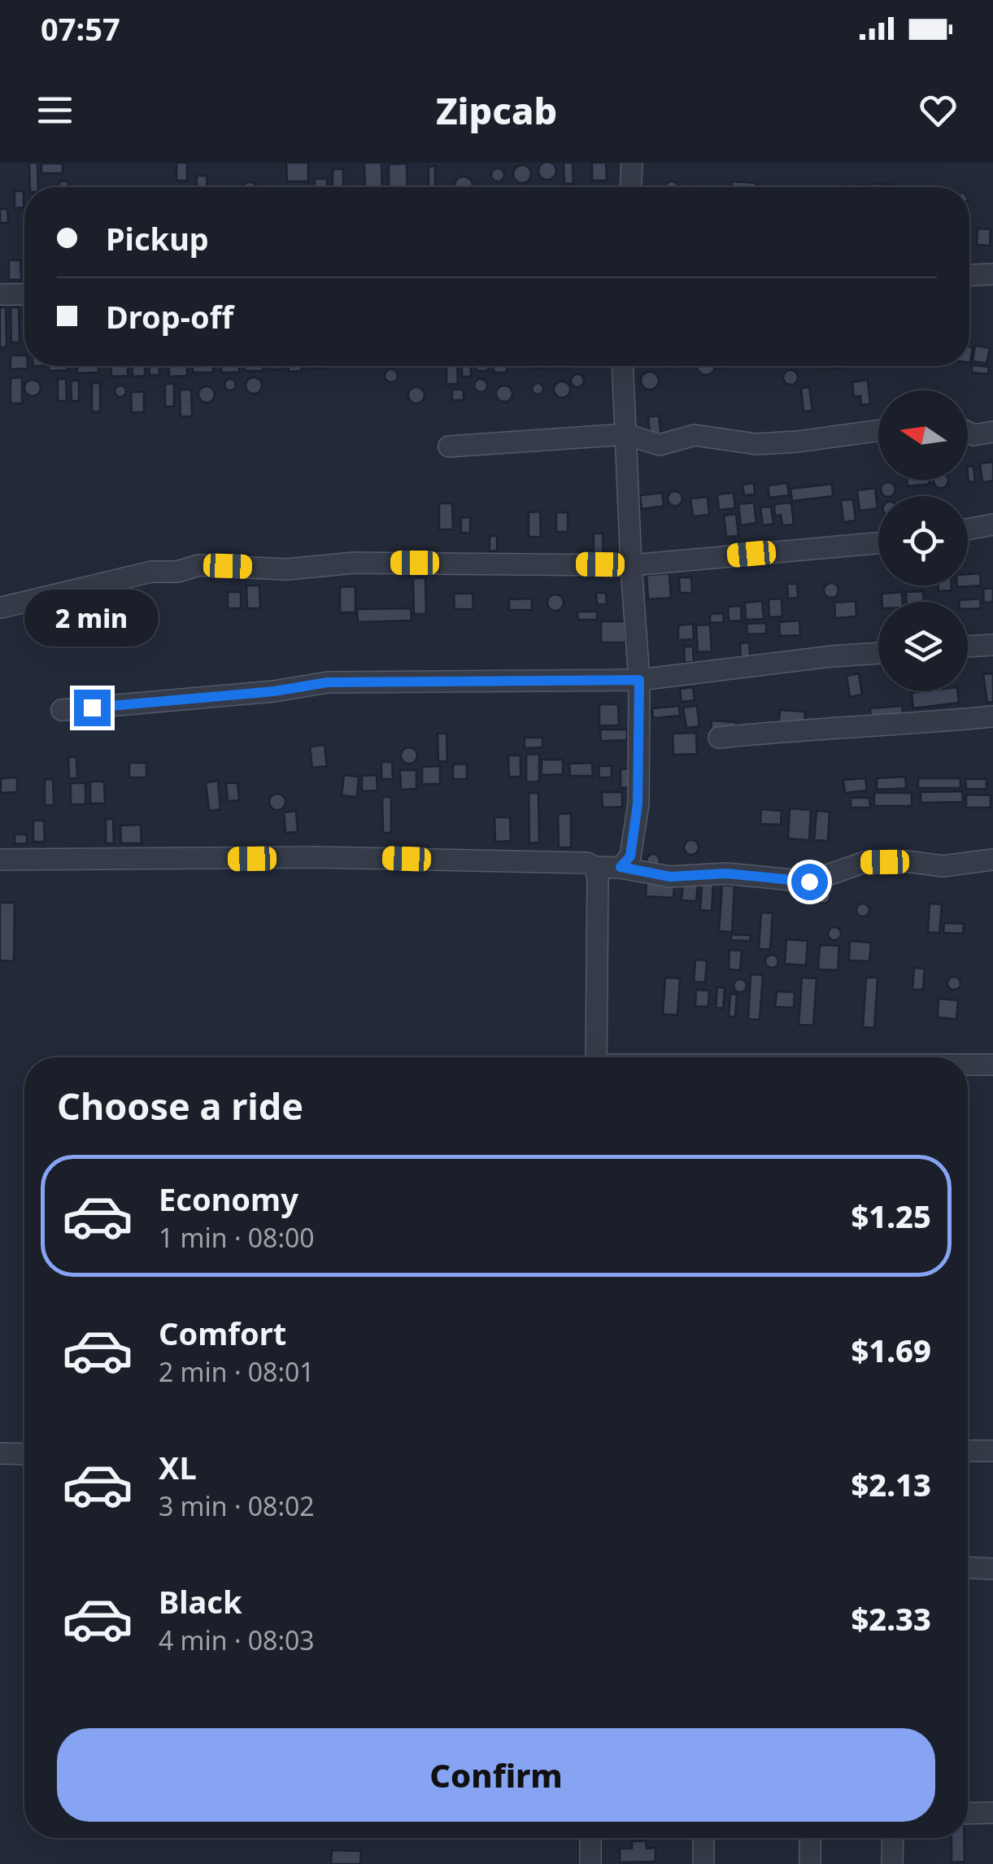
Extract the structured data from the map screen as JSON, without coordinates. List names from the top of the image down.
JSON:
{
  "north": "left",
  "page": {
    "status": "07:57",
    "header": "Zipcab",
    "banner": ["Pickup", "Drop-off"],
    "bubble": "2 min",
    "heading": "Choose a ride",
    "list": [
      {
        "name": "Economy",
        "note": "1 min · 08:00",
        "value": "$1.25"
      },
      {
        "name": "Comfort",
        "note": "2 min · 08:01",
        "value": "$1.69"
      },
      {
        "name": "XL",
        "note": "3 min · 08:02",
        "value": "$2.13"
      },
      {
        "name": "Black",
        "note": "4 min · 08:03",
        "value": "$2.33"
      }
    ],
    "buttons": "Confirm"
  }
}
